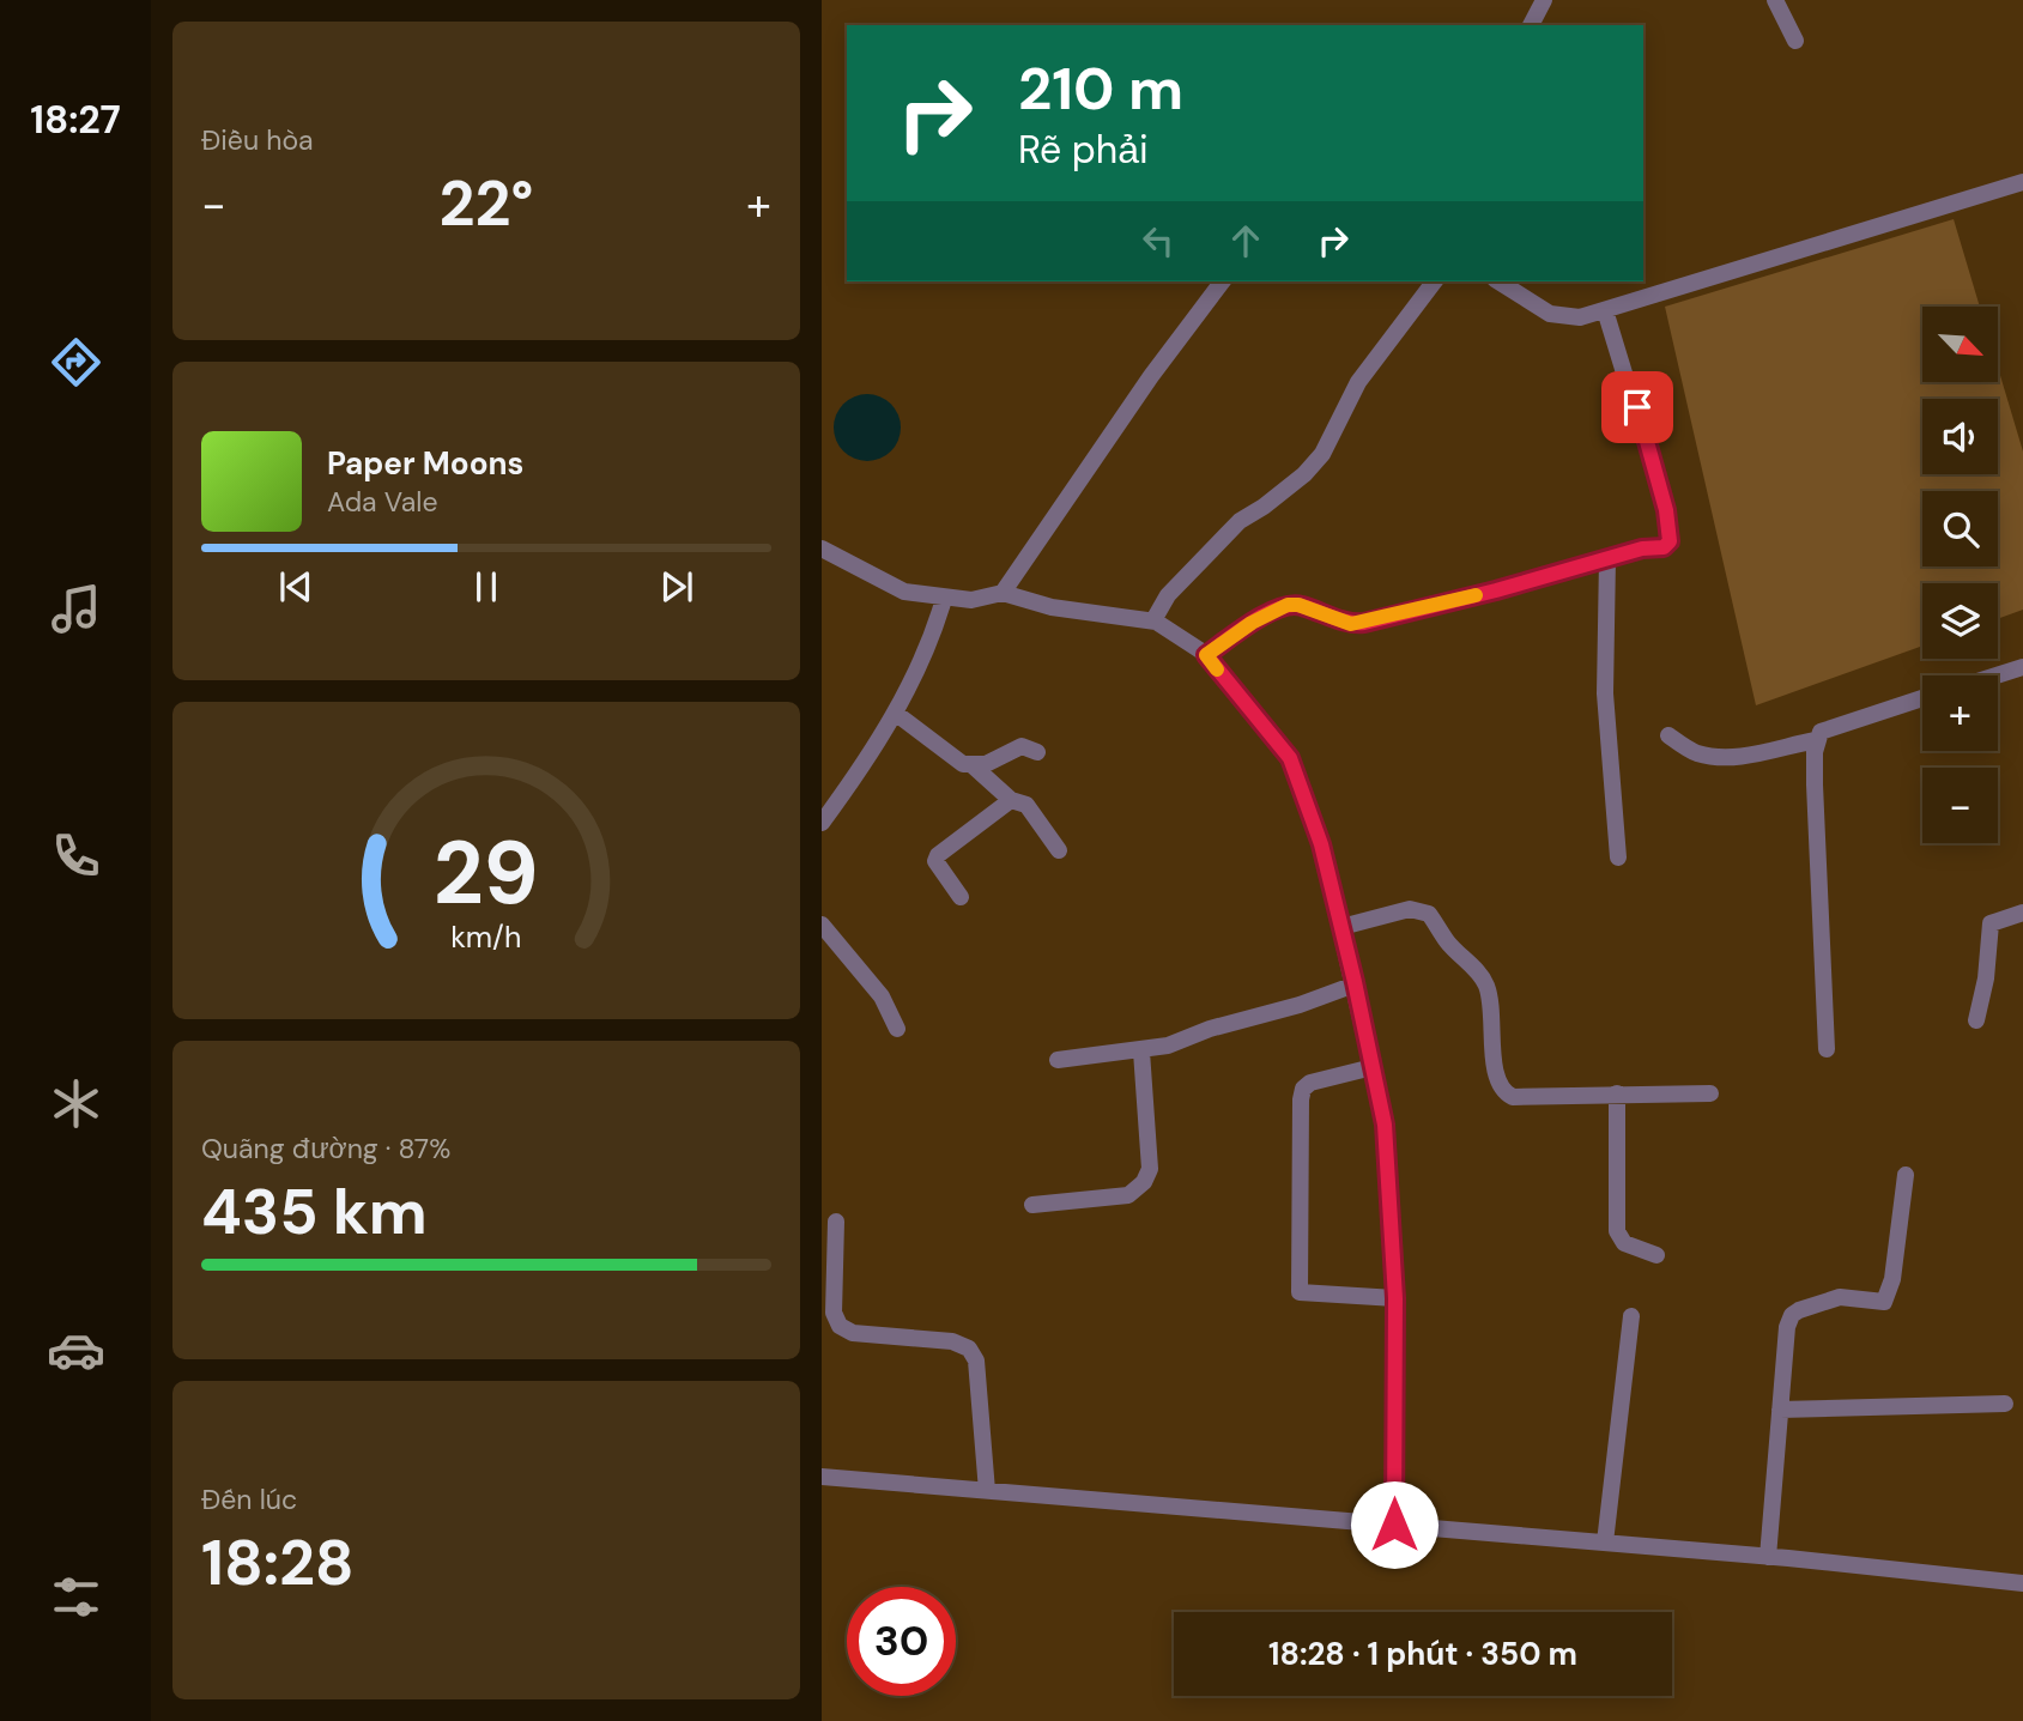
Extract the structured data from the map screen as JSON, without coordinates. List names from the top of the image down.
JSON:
{
  "north": "bottom right",
  "page": {
    "tabs": "18:27",
    "tile": [
      "Điều hòa",
      ["Quãng đường · 87%", "435 km"],
      ["Đến lúc", "18:28"]
    ],
    "turn": ["210 m", "Rẽ phải"],
    "heat": ["−", "22°", "+"],
    "map_buttons": ["+", "−"],
    "song": ["Paper Moons", "Ada Vale"],
    "limit": "30",
    "trip": "18:28 · 1 phút · 350 m",
    "gauge": ["29", "km/h"]
  }
}
